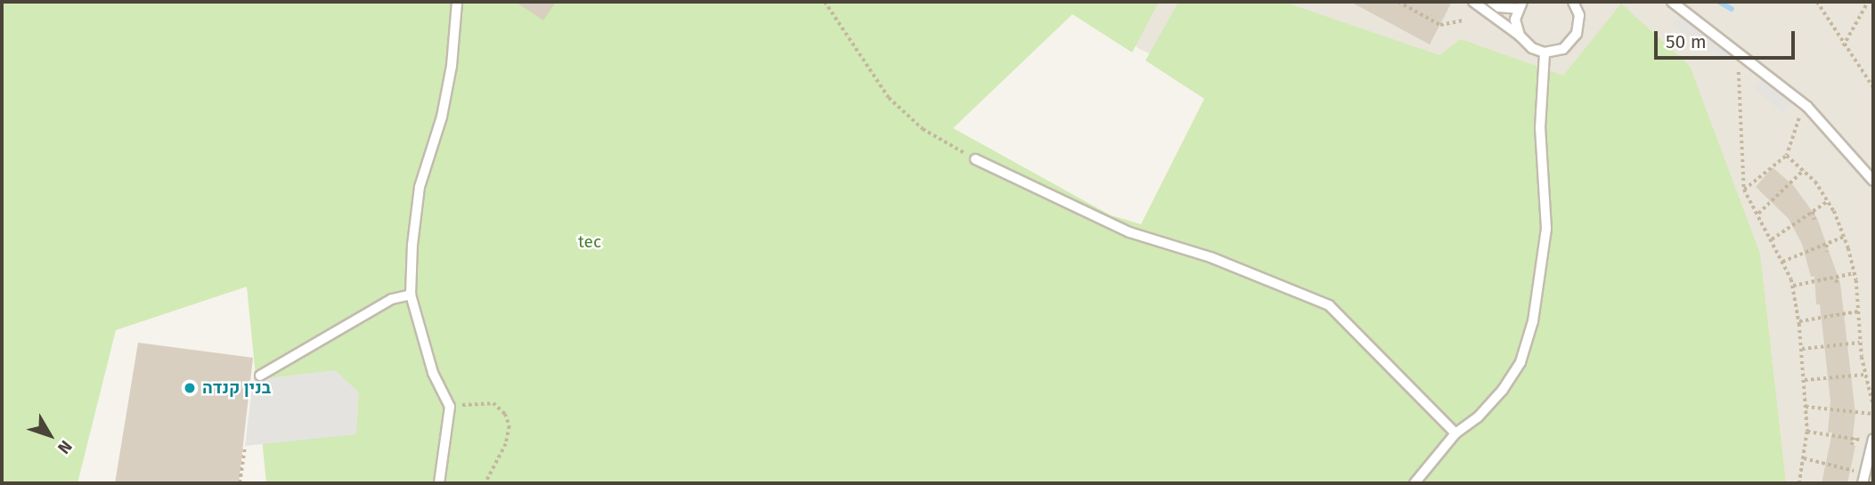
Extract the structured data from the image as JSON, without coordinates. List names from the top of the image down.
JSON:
{
  "parks": ["tec"],
  "places": ["בנין קנדה"],
  "scale_bar": "50 m",
  "north": "bottom right"
}
